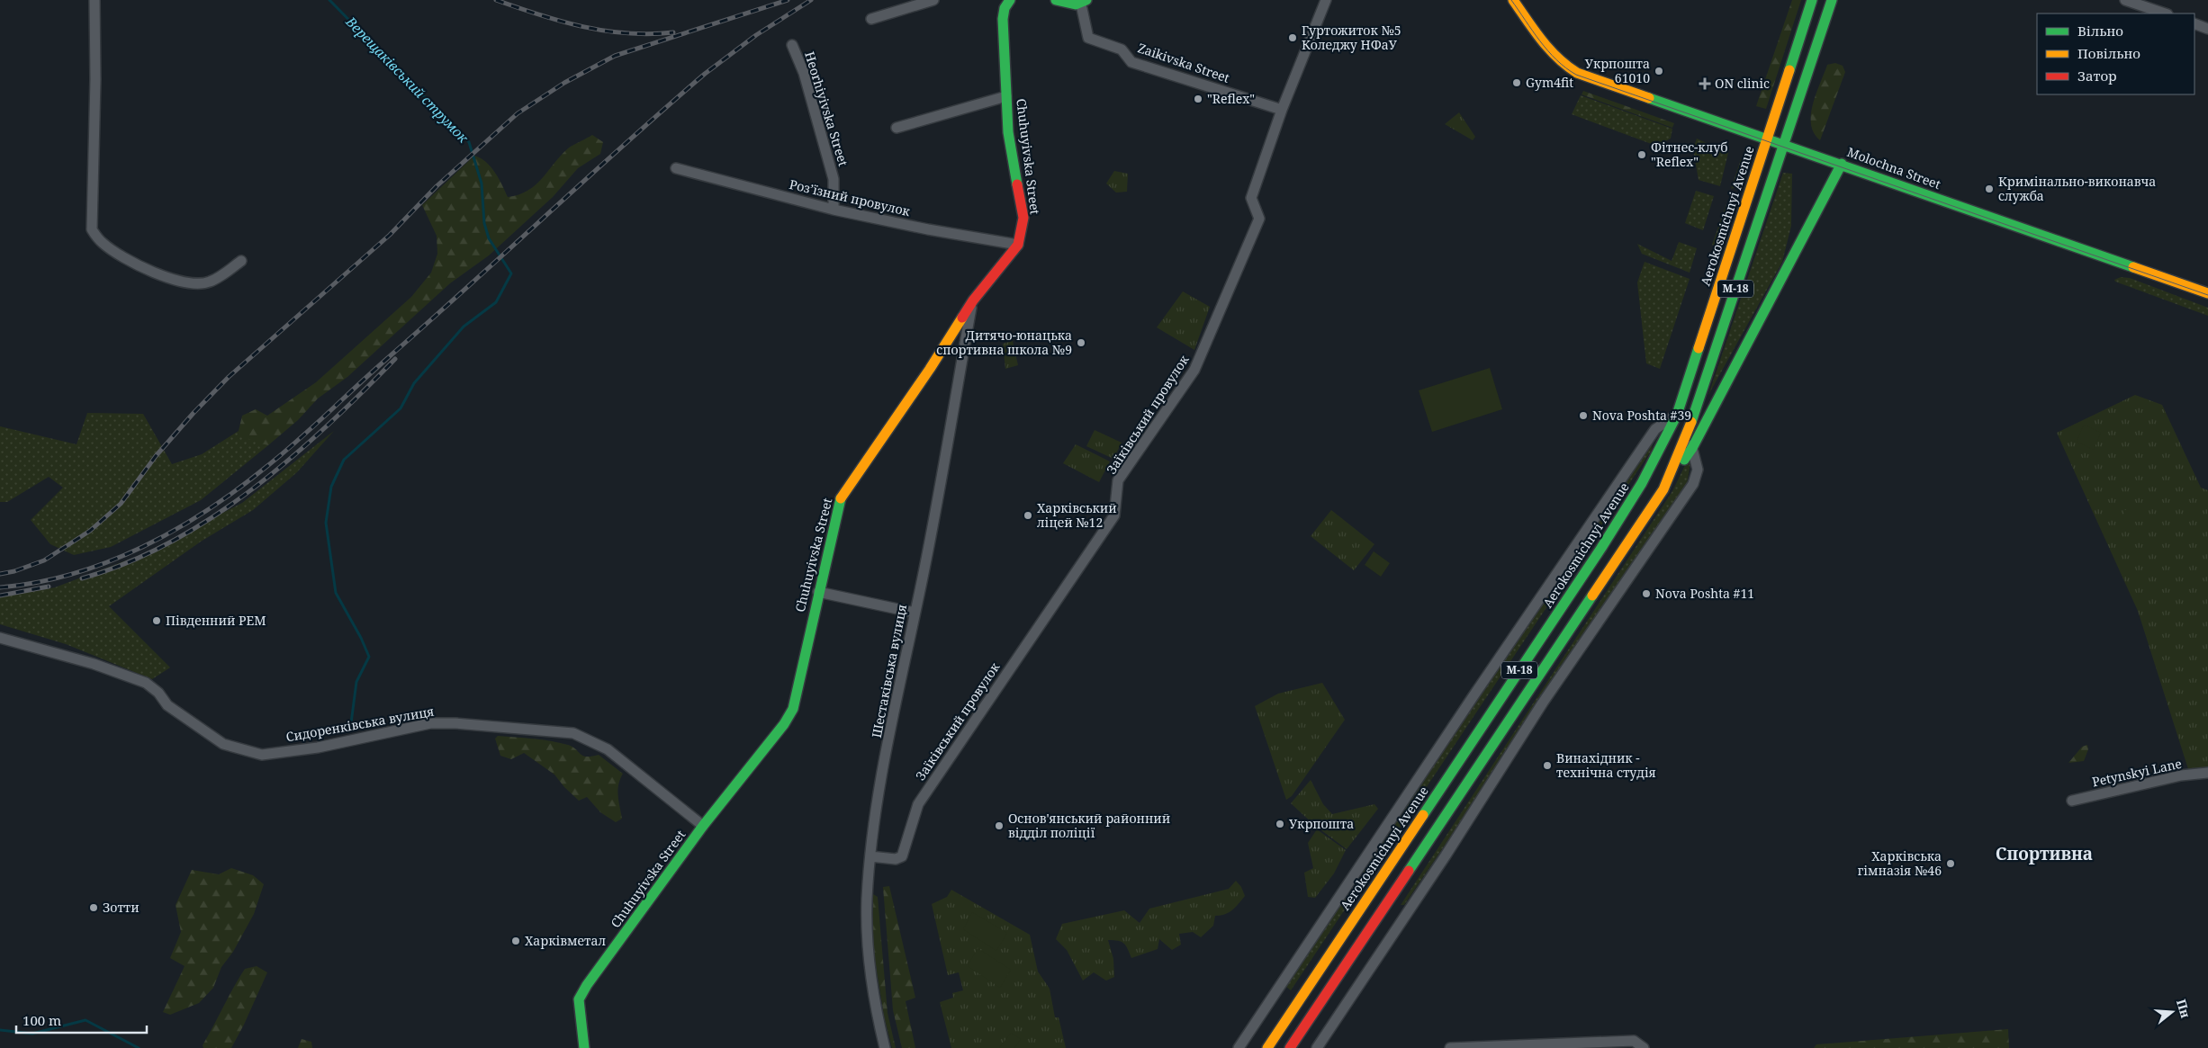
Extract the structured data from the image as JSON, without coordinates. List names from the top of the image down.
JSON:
{
  "streets": {
    "main road": [
      "Zaikivska Street",
      "Chuhuyivska Street",
      "Molochna Street",
      "Aerokosmichnyi Avenue",
      "М-18"
    ],
    "street": [
      "Heorhiyivska Street",
      "Роз’їзний провулок",
      "Заїківський провулок",
      "Шестаківська вулиця",
      "Сидоренківська вулиця",
      "Petynskyi Lane"
    ]
  },
  "crossings": [
    ["Zaikivska Street", "Заїківський провулок"],
    ["Heorhiyivska Street", "Роз’їзний провулок"],
    ["Chuhuyivska Street", "Роз’їзний провулок"],
    ["Chuhuyivska Street", "Шестаківська вулиця"],
    ["Chuhuyivska Street", "Сидоренківська вулиця"],
    ["Molochna Street", "Aerokosmichnyi Avenue"],
    ["Molochna Street", "М-18"],
    ["Заїківський провулок", "Шестаківська вулиця"]
  ],
  "districts": ["Спортивна"],
  "water": ["Верещаківський струмок"],
  "places": {
    "other": [
      "Гуртожиток №5 Коледжу НФаУ",
      "Укрпошта 61010",
      "Gym4fit",
      "\"Reflex\"",
      "Фітнес-клуб \"Reflex\"",
      "Кримінально-виконавча служба",
      "Дитячо-юнацька спортивна школа №9",
      "Nova Poshta #39",
      "Харківський ліцей №12",
      "Nova Poshta #11",
      "Південний РЕМ",
      "Винахідник - технічна студія",
      "Укрпошта",
      "Основ'янський районний відділ поліції",
      "Харківська гімназія №46",
      "Зотти",
      "Харківметал"
    ],
    "health": ["ON clinic"]
  },
  "legend": ["Вільно", "Повільно", "Затор"],
  "scale_bar": "100 m",
  "north": "right"
}
